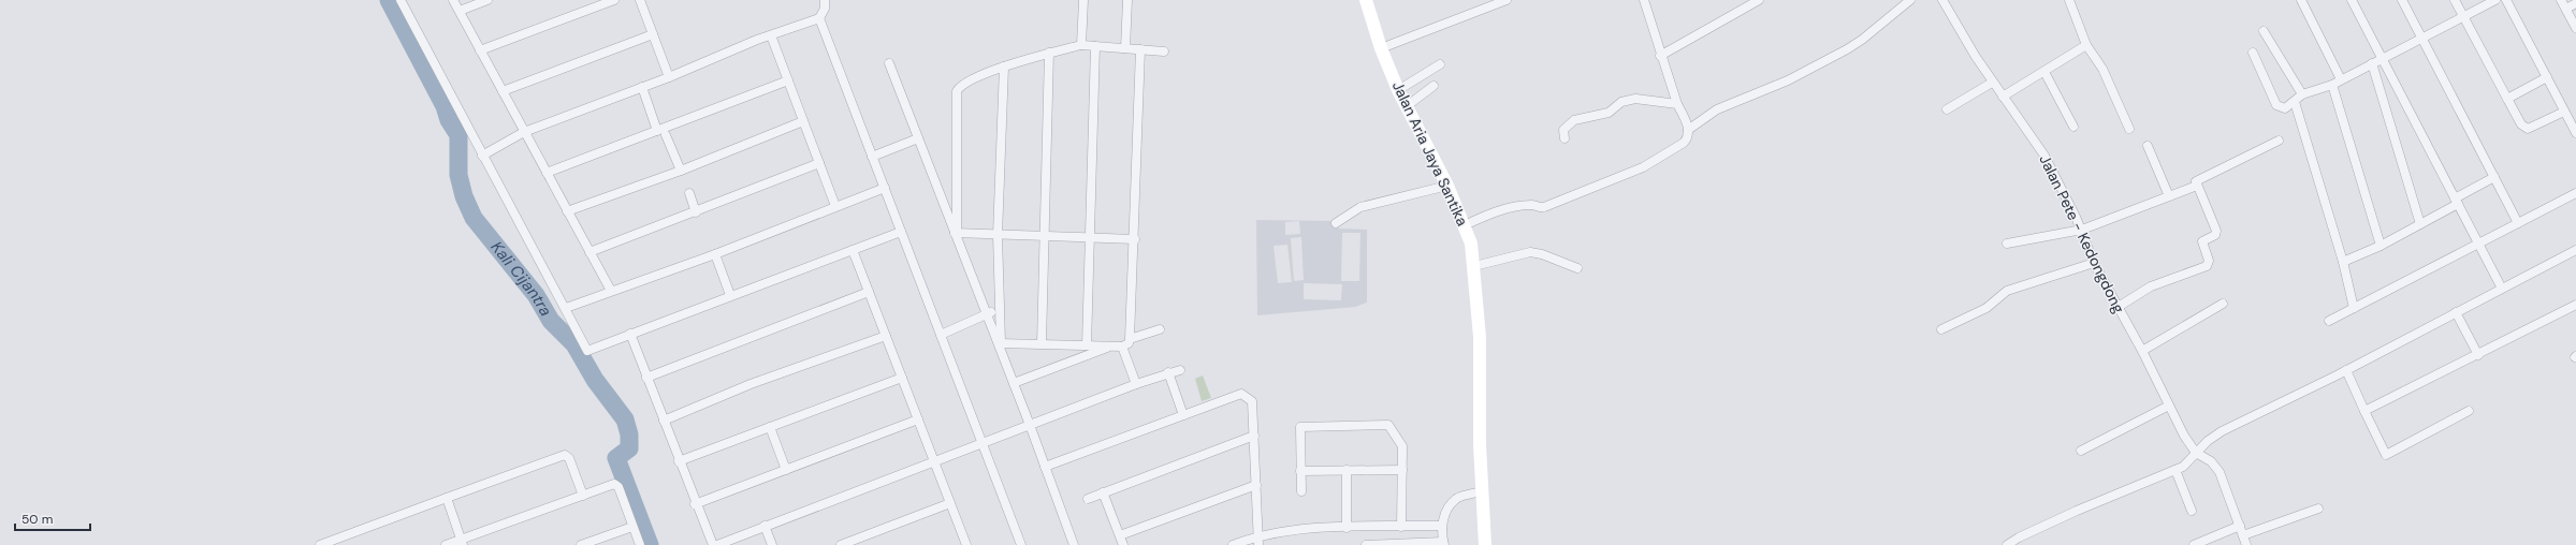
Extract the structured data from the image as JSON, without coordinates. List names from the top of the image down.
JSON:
{
  "streets": {
    "street": ["Jalan Aria Jaya Santika", "Jalan Pete - Kedongdong"]
  },
  "water": ["Kali Cijantra"],
  "scale_bar": "50 m"
}
